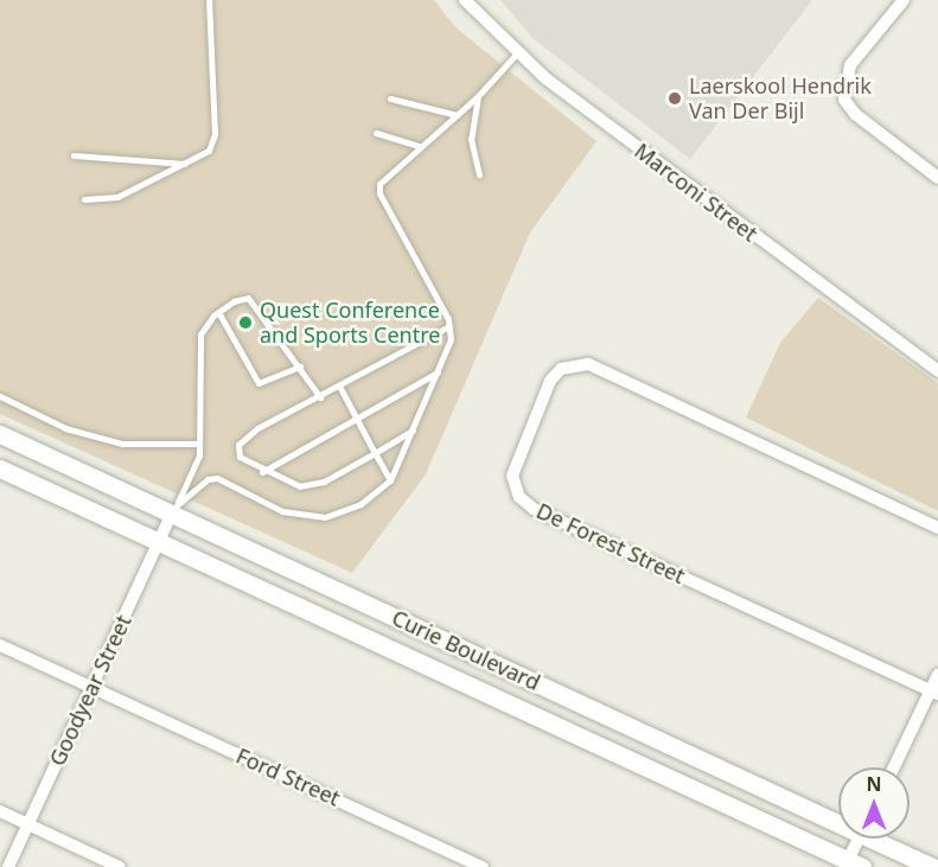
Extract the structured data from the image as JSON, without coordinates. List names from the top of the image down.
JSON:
{
  "streets": {
    "street": [
      "Marconi Street",
      "De Forest Street",
      "Curie Boulevard",
      "Goodyear Street",
      "Ford Street"
    ]
  },
  "crossings": [
    ["Curie Boulevard", "Goodyear Street"],
    ["Goodyear Street", "Ford Street"]
  ],
  "places": ["Laerskool Hendrik Van Der Bijl", "Quest Conference and Sports Centre"],
  "north": "top"
}
